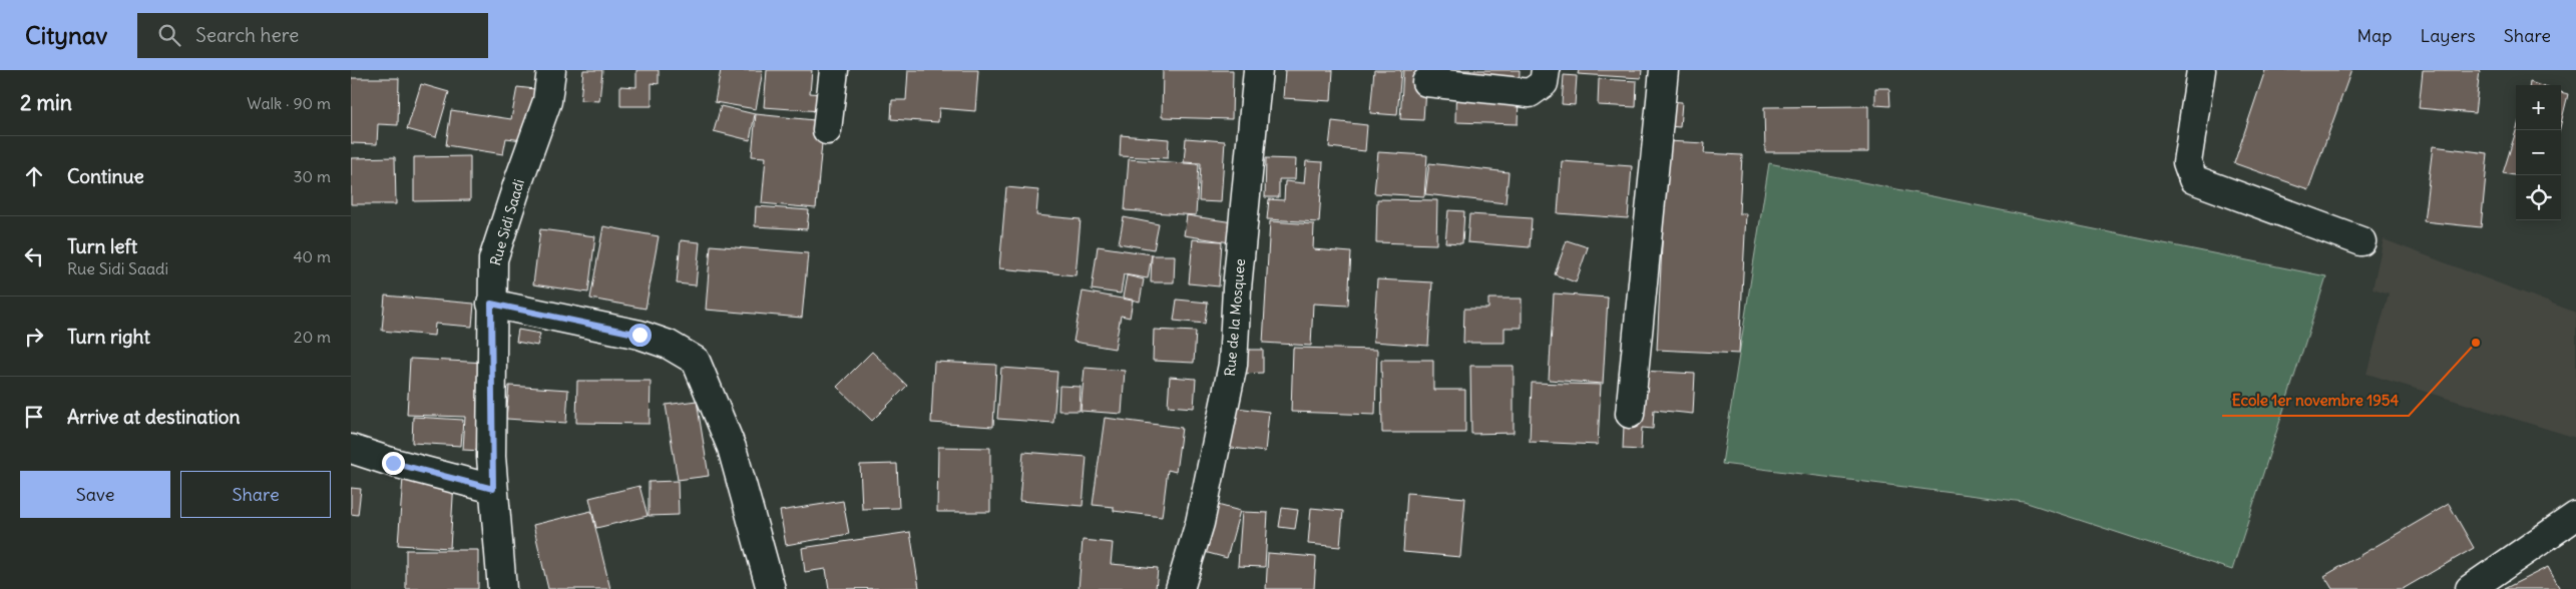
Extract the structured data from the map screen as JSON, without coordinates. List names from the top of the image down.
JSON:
{
  "streets": {
    "street": ["Rue Sidi Saadi", "Rue de la Mosquee"]
  },
  "places": ["Ecole 1er novembre 1954"],
  "page": {
    "header": "Citynav",
    "search": "Search here",
    "nav": ["Map", "Layers", "Share"],
    "heading": ["2 min", "Walk · 90 m"],
    "map_buttons": ["+", "−"],
    "list": [
      ["Continue", "30 m"],
      ["Turn left", "Rue Sidi Saadi", "40 m"],
      ["Turn right", "20 m"],
      "Arrive at destination"
    ],
    "buttons": ["Save", "Share"]
  }
}
